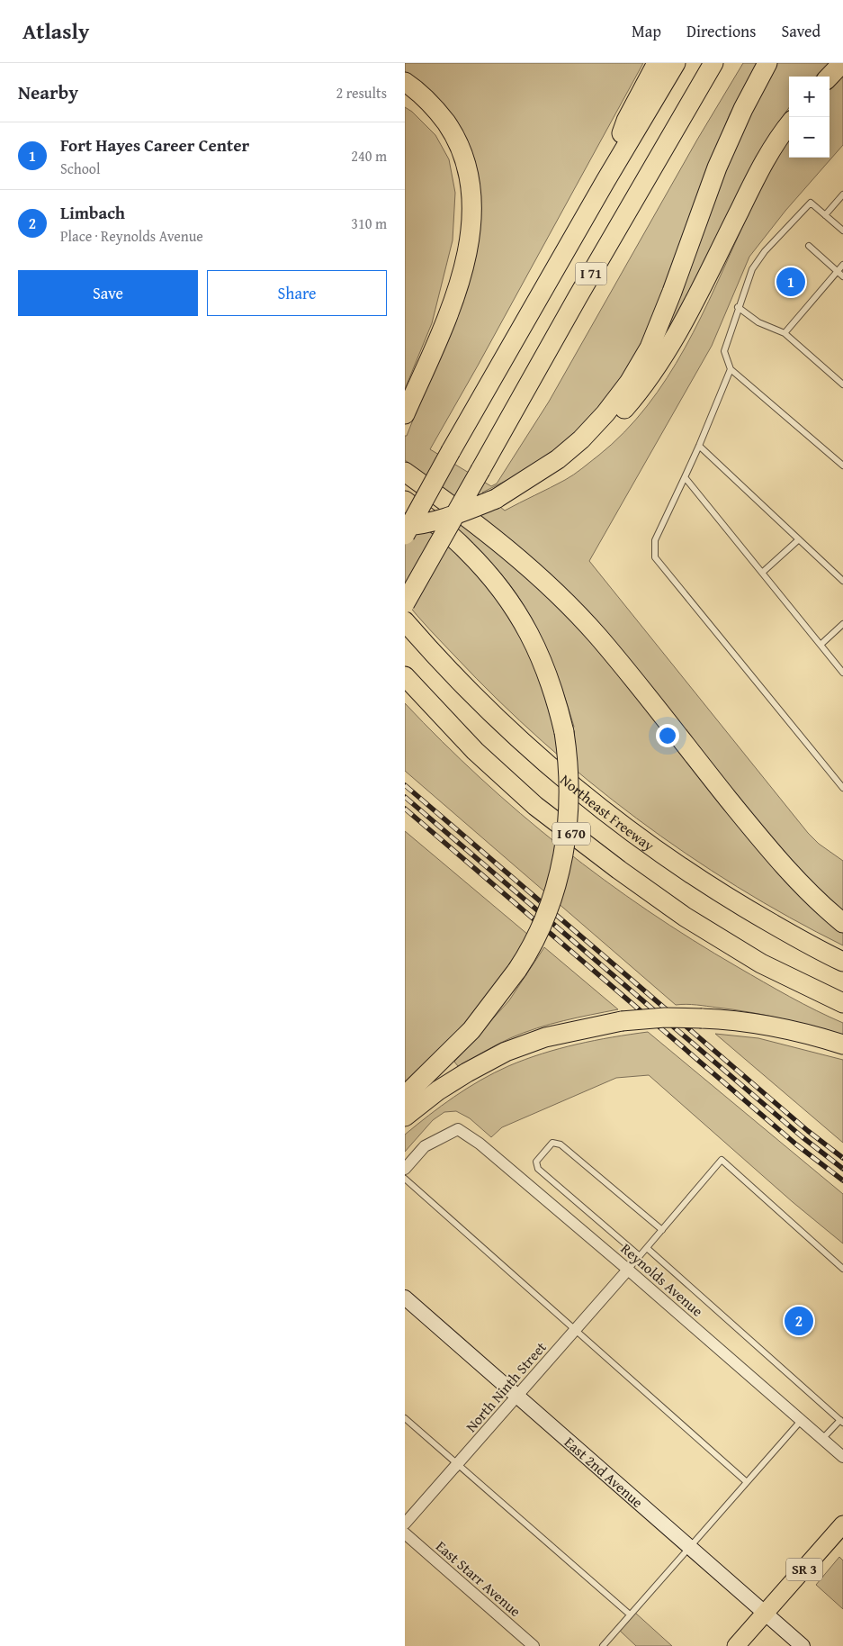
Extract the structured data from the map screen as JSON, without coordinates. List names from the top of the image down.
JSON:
{
  "streets": {
    "highway": ["I 71", "Northeast Freeway", "I 670"],
    "main road": ["SR 3"],
    "street": [
      "Reynolds Avenue",
      "North Ninth Street",
      "East 2nd Avenue",
      "East Starr Avenue"
    ]
  },
  "crossings": [
    ["Reynolds Avenue", "North Ninth Street"],
    ["North Ninth Street", "East 2nd Avenue"],
    ["East 2nd Avenue", "SR 3"]
  ],
  "page": {
    "header": "Atlasly",
    "nav": ["Map", "Directions", "Saved"],
    "heading": ["Nearby", "2 results"],
    "map_buttons": ["+", "−"],
    "list": [
      {
        "mark": "1",
        "name": "Fort Hayes Career Center",
        "note": "School",
        "value": "240 m"
      },
      {
        "mark": "2",
        "name": "Limbach",
        "note": "Place · Reynolds Avenue",
        "value": "310 m"
      }
    ],
    "buttons": ["Save", "Share"],
    "pins": ["1", "2"]
  }
}
